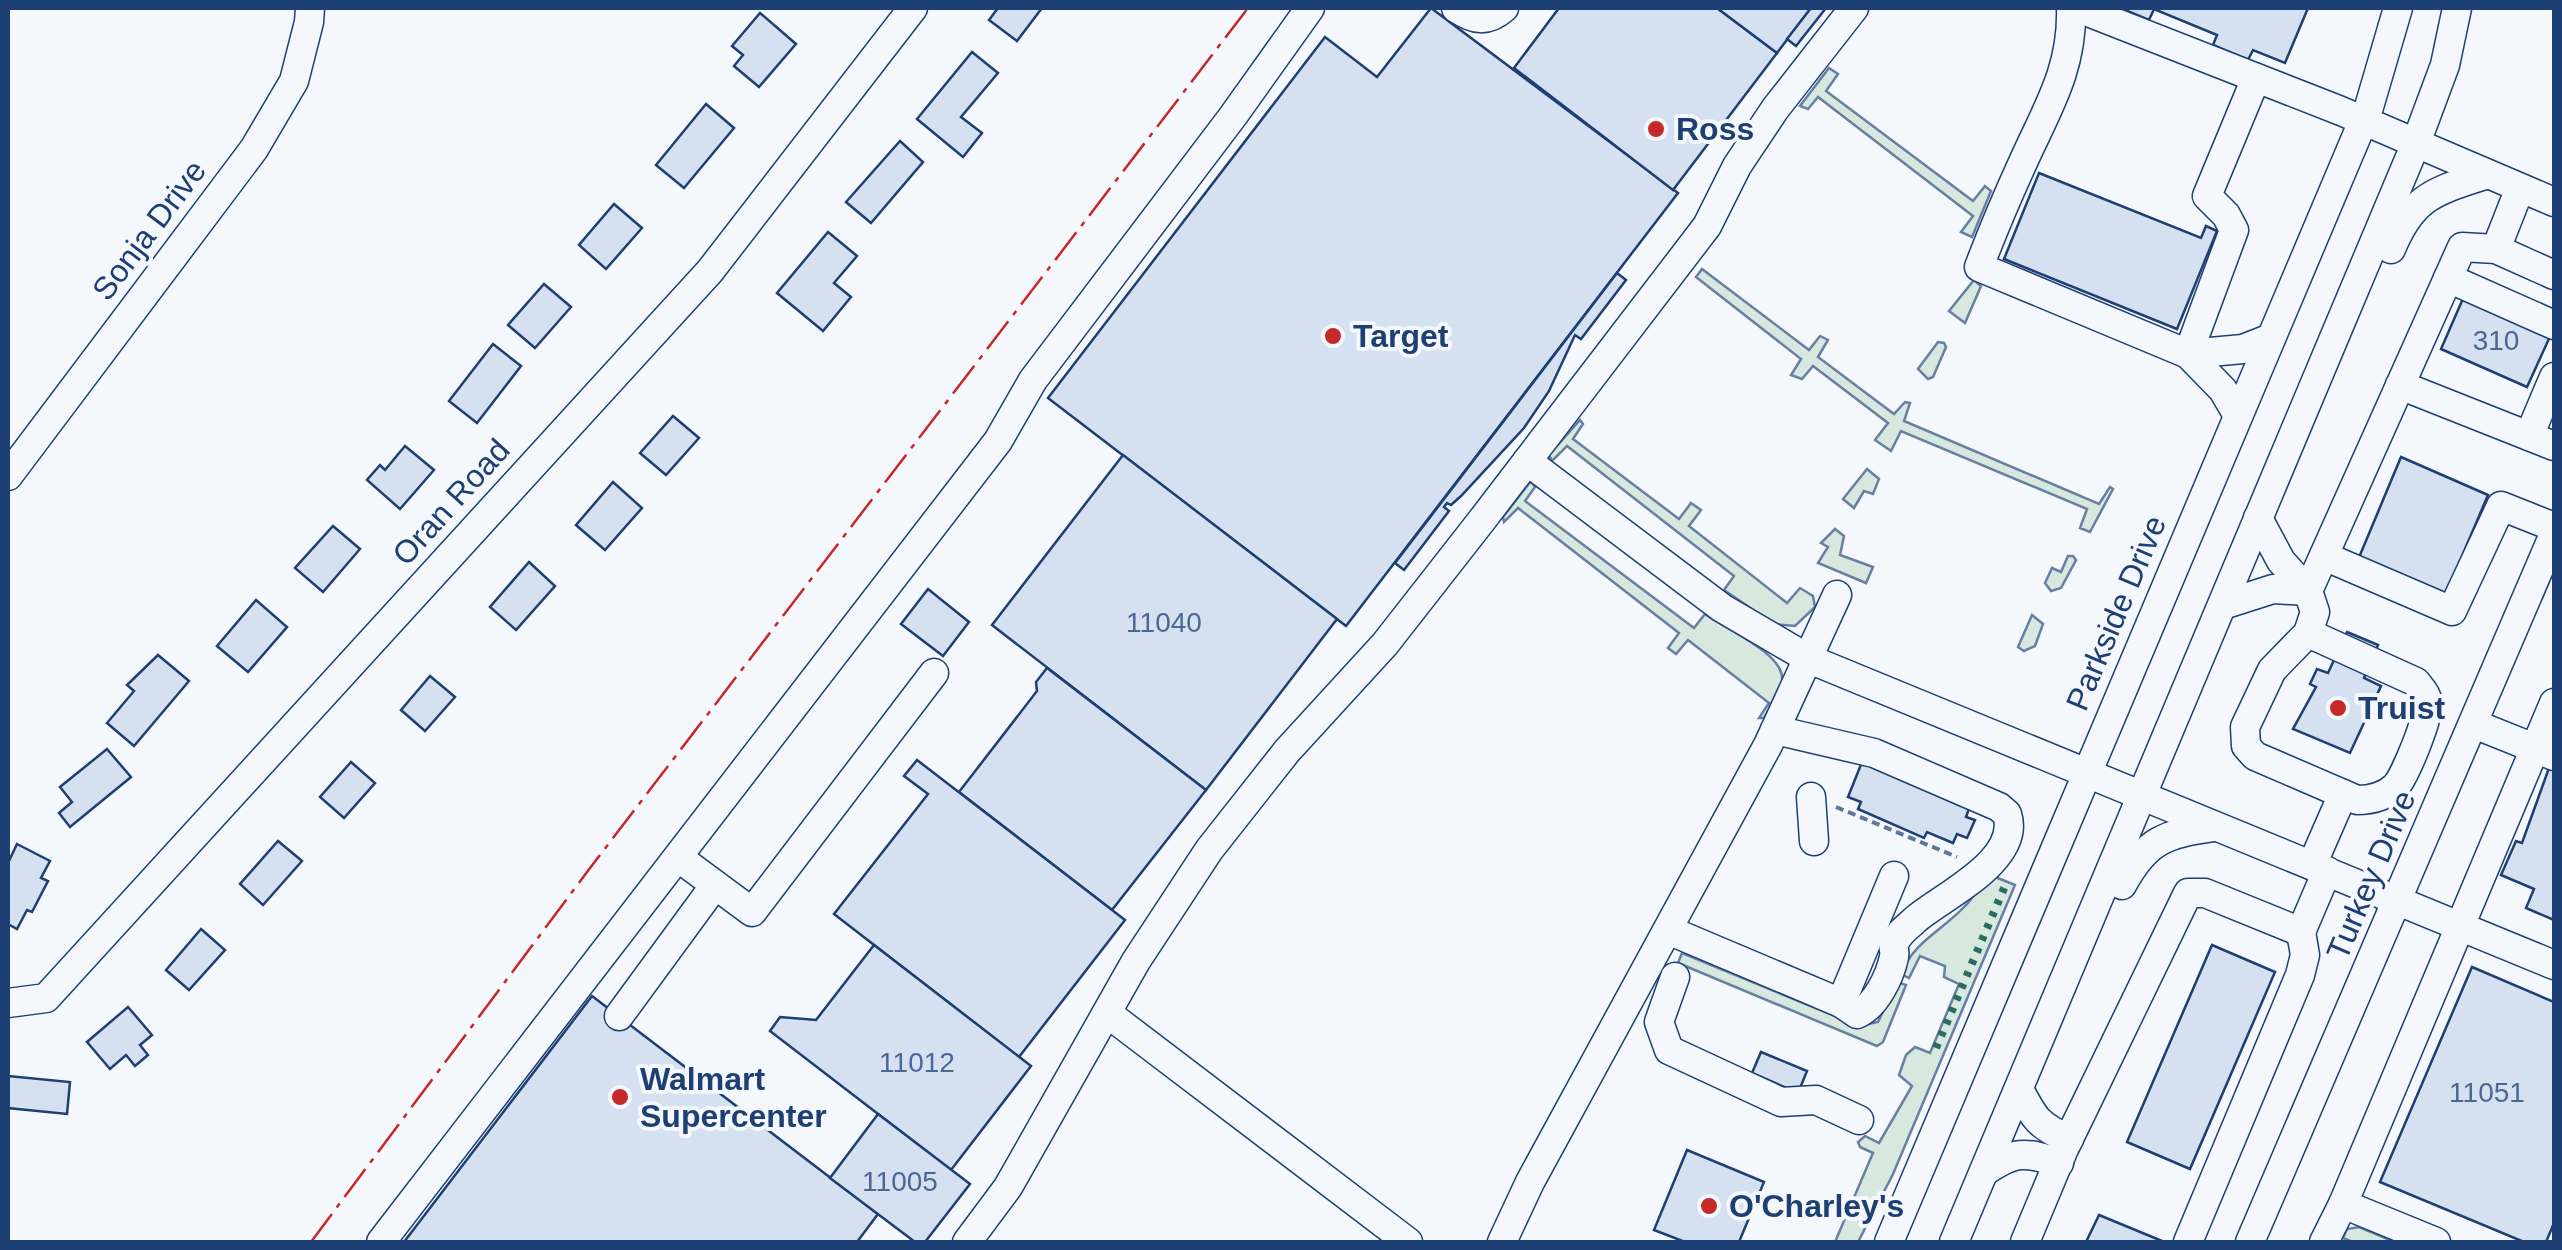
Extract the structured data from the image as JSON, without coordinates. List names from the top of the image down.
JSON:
{
  "streets": {
    "street": [
      "Sonja Drive",
      "Oran Road",
      "Parkside Drive",
      "Turkey Drive"
    ]
  },
  "places": [
    "Ross",
    "Target",
    "Truist",
    "Walmart Supercenter",
    "O'Charley's"
  ],
  "house_numbers": [
    "310",
    "11040",
    "11012",
    "11051",
    "11005"
  ]
}
